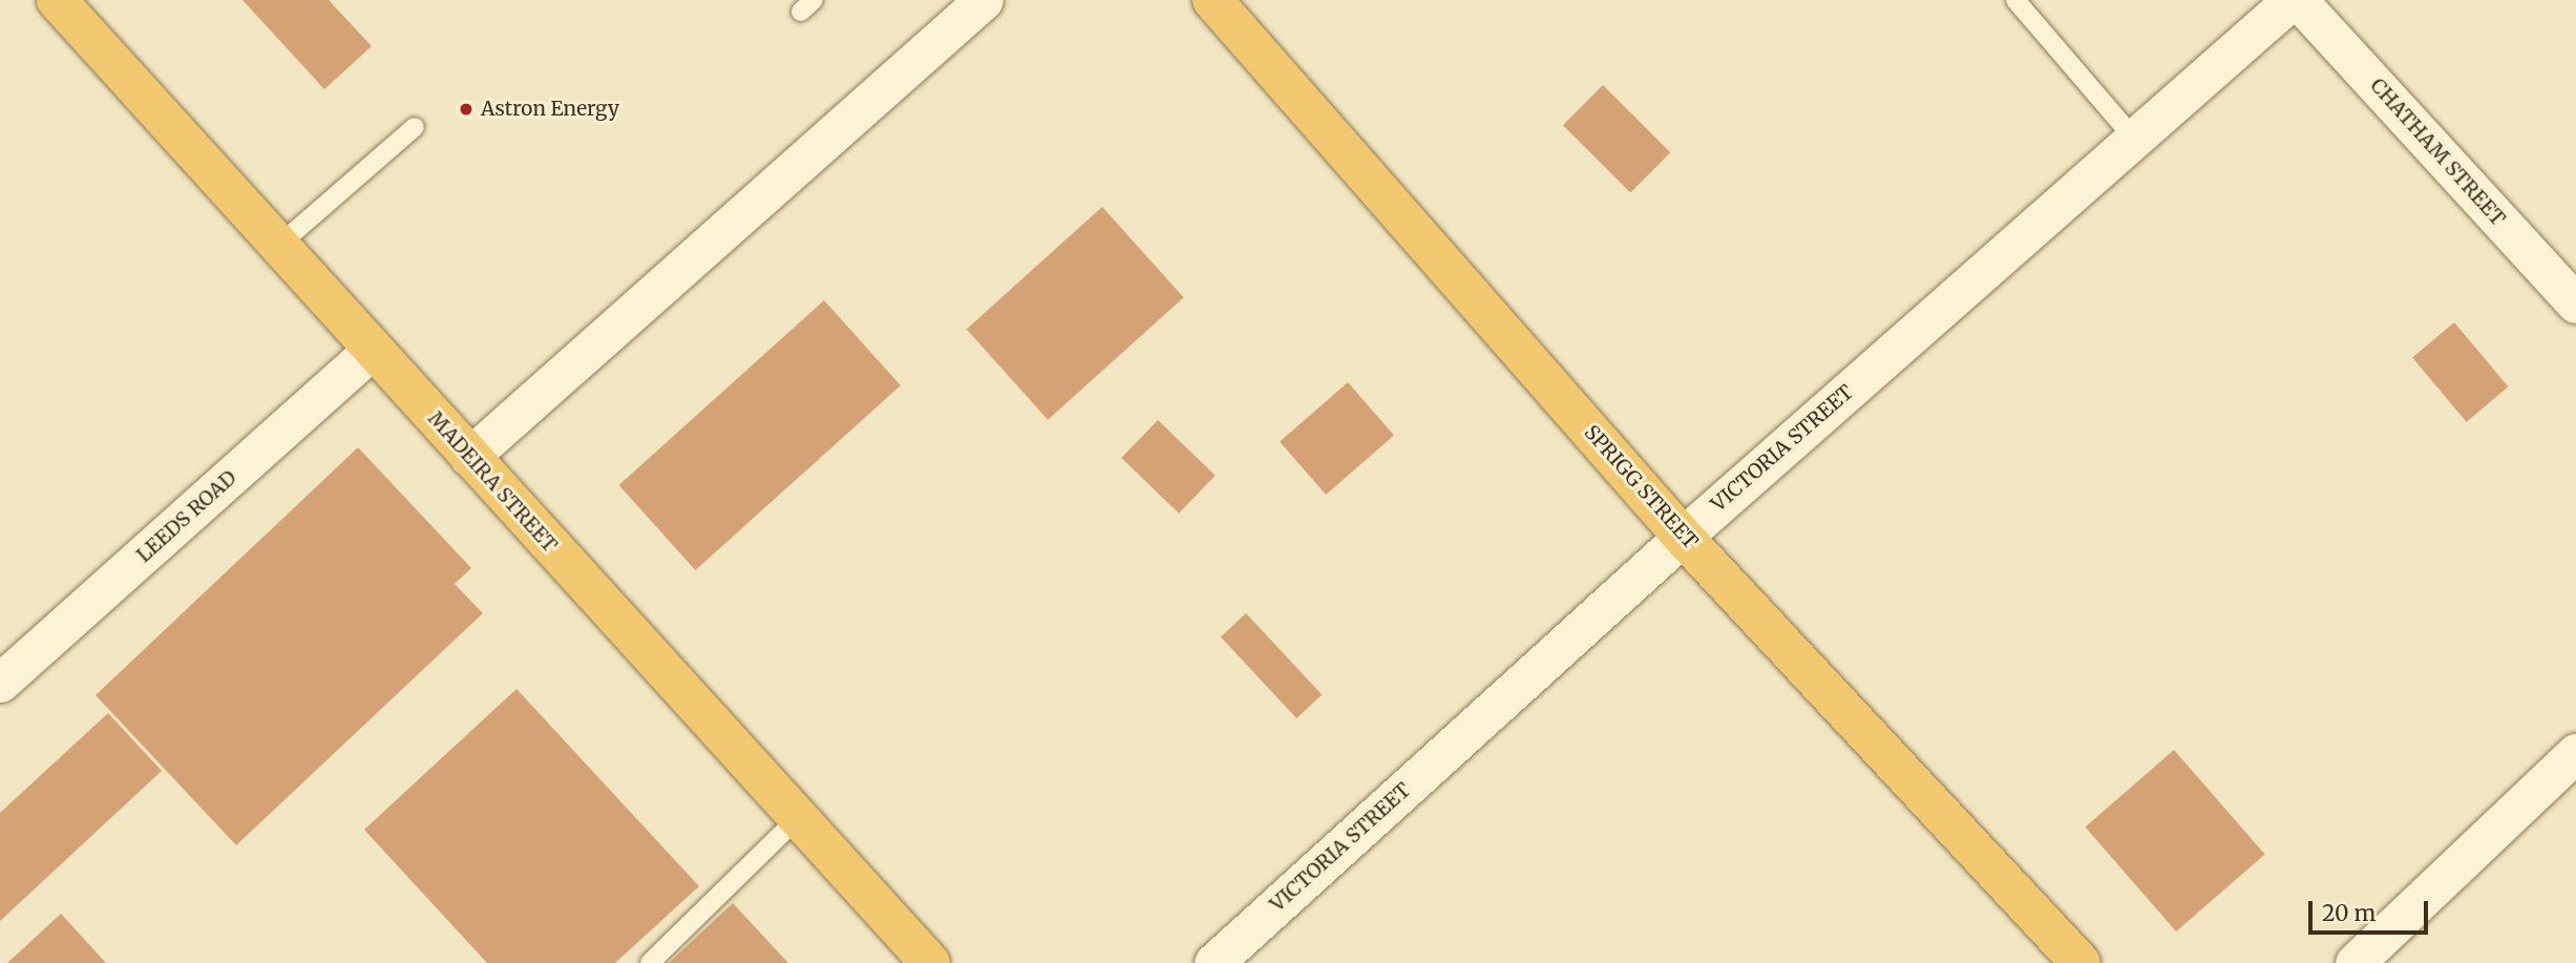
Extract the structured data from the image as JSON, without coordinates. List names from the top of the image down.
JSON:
{
  "streets": {
    "highway": ["MADEIRA STREET", "SPRIGG STREET"],
    "street": ["CHATHAM STREET", "VICTORIA STREET", "LEEDS ROAD"]
  },
  "crossings": [
    ["VICTORIA STREET", "SPRIGG STREET"],
    ["MADEIRA STREET", "LEEDS ROAD"]
  ],
  "places": ["Astron Energy"],
  "scale_bar": "20 m"
}
